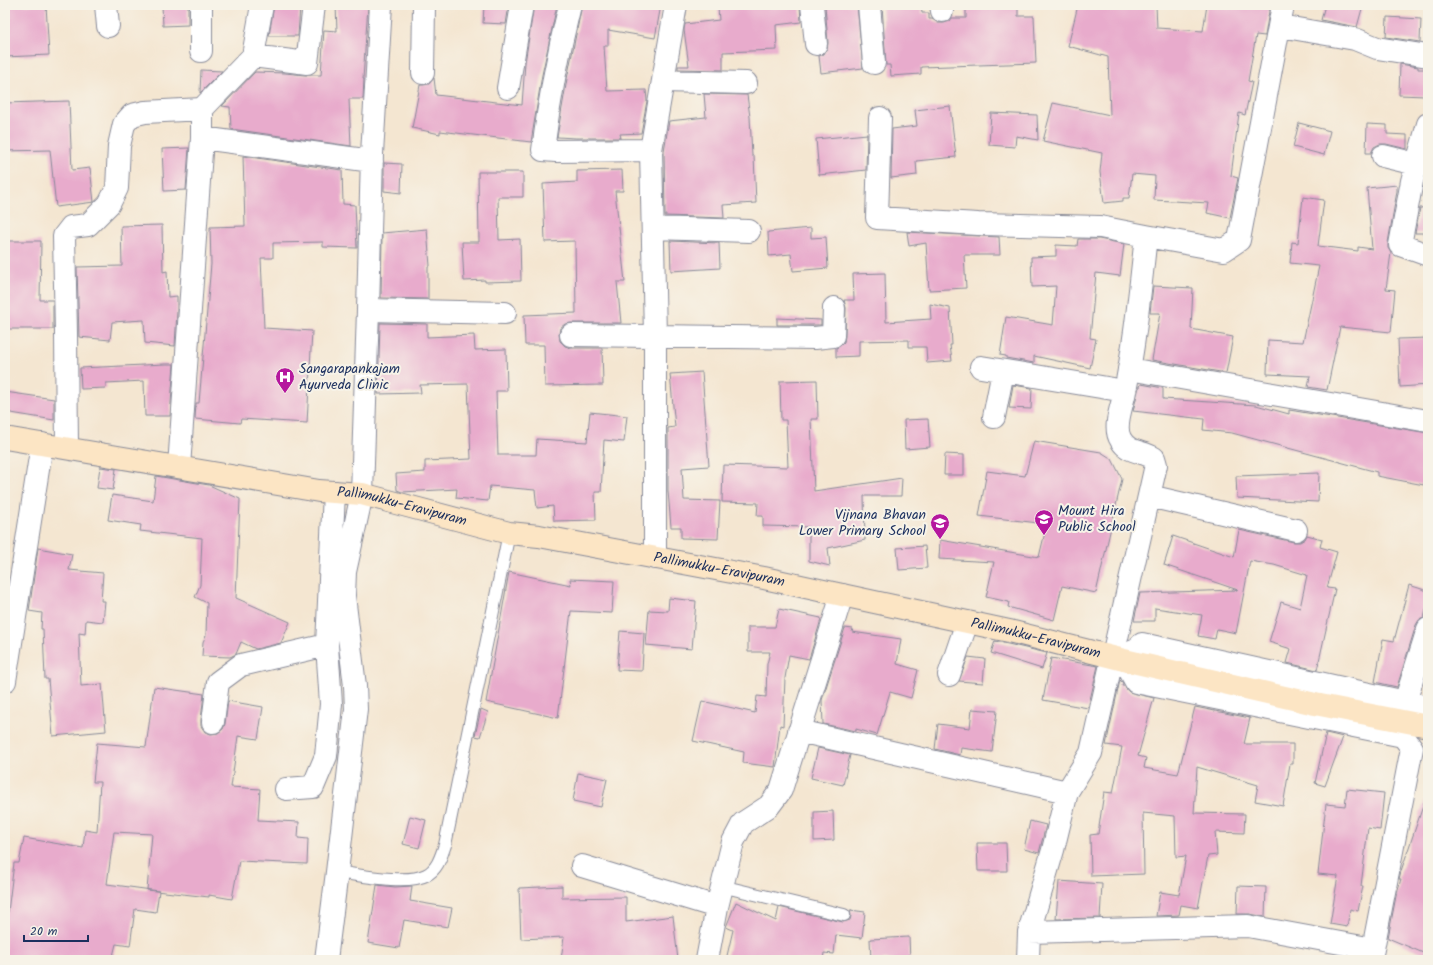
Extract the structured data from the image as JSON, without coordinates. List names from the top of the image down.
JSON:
{
  "streets": {
    "main road": ["Pallimukku-Eravipuram"]
  },
  "places": {
    "hospital": ["Sangarapankajam Ayurveda Clinic"],
    "school or university": ["Mount Hira Public School", "Vijnana Bhavan Lower Primary School"]
  },
  "scale_bar": "20 m"
}
